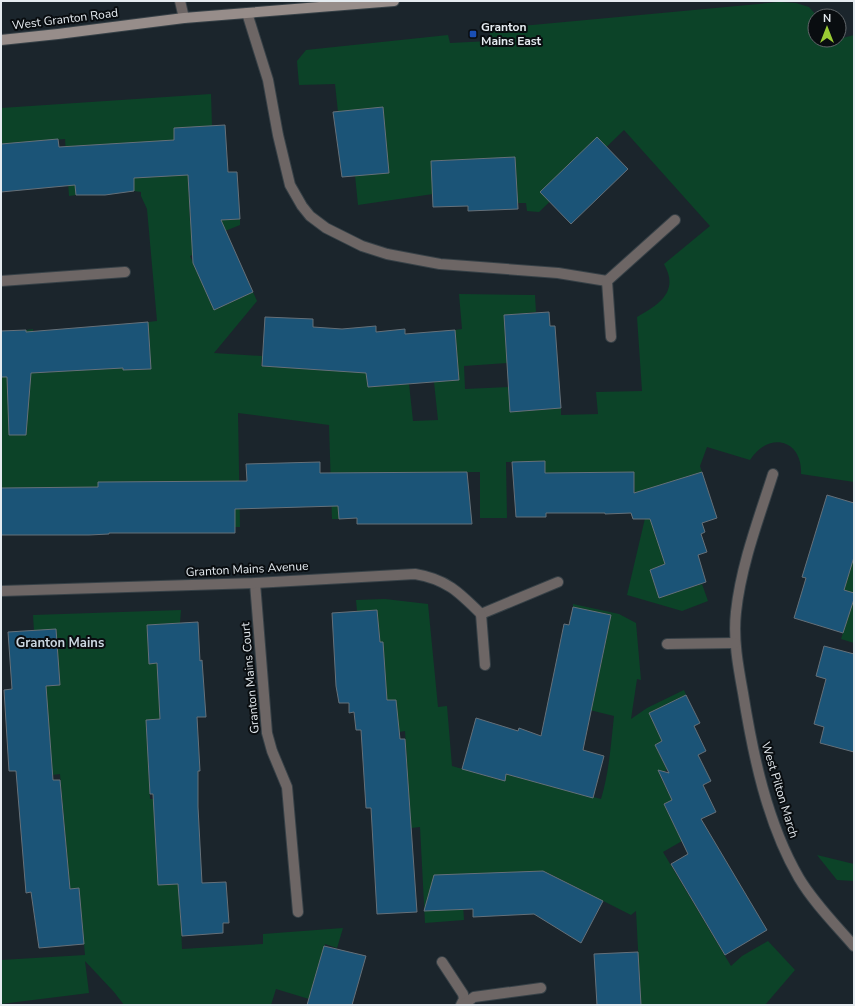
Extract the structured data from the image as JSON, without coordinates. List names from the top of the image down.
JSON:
{
  "streets": {
    "street": [
      "West Granton Road",
      "Granton Mains Avenue",
      "Granton Mains Court",
      "West Pilton March"
    ]
  },
  "crossings": [
    ["Granton Mains Avenue", "Granton Mains Court"]
  ],
  "districts": ["Granton Mains"],
  "places": {
    "transit": ["Granton Mains East"]
  },
  "north": "top"
}
